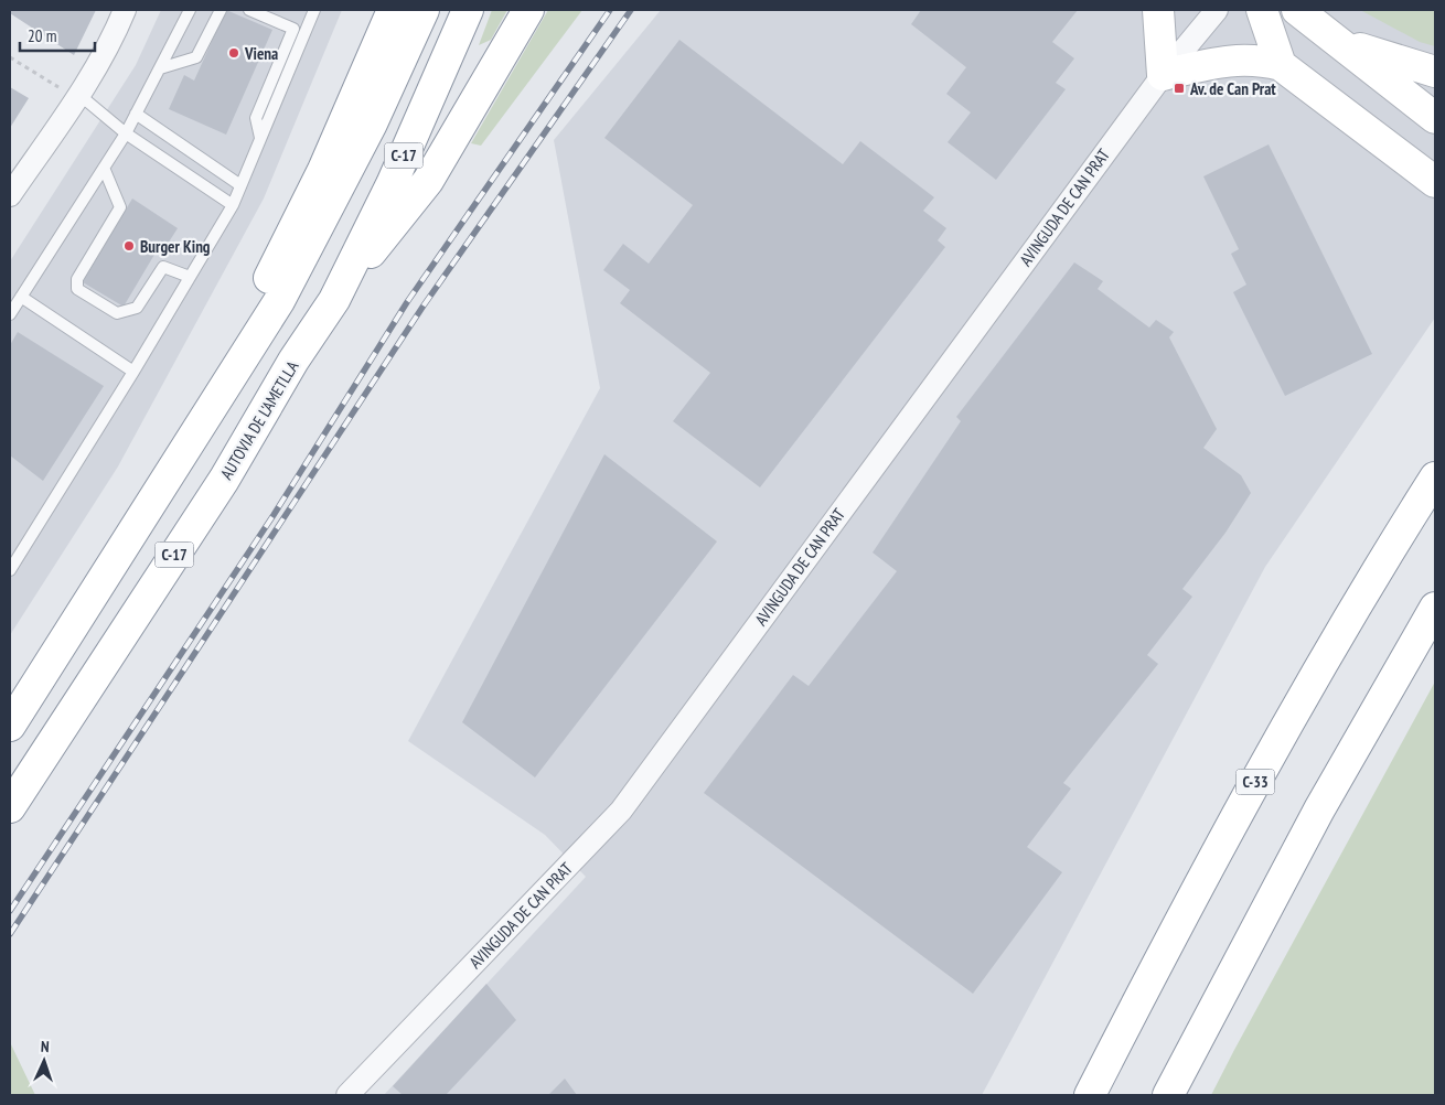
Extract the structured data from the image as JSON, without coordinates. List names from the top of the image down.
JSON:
{
  "streets": {
    "main road": ["C-17", "AUTOVIA DE L'AMETLLA", "C-33"],
    "street": ["AVINGUDA DE CAN PRAT"]
  },
  "places": {
    "other": ["Viena", "Burger King"],
    "transit": ["Av. de Can Prat"]
  },
  "scale_bar": "20 m",
  "north": "top"
}
